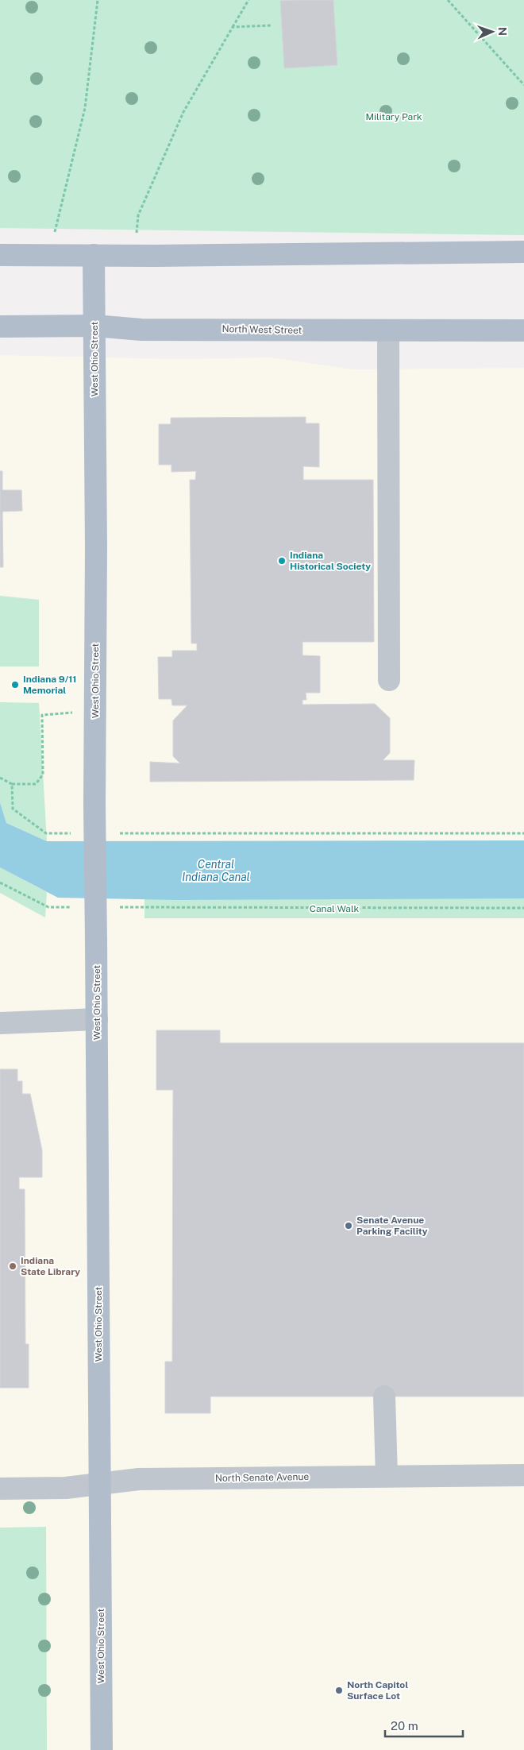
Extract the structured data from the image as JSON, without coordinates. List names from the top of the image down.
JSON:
{
  "streets": {
    "main road": ["North West Street", "West Ohio Street"],
    "street": ["North Senate Avenue"]
  },
  "crossings": [
    ["North West Street", "West Ohio Street"],
    ["West Ohio Street", "North Senate Avenue"]
  ],
  "water": ["Central Indiana Canal"],
  "parks": ["Military Park", "Canal Walk"],
  "places": [
    "Indiana Historical Society",
    "Indiana 9/11 Memorial",
    "Senate Avenue Parking Facility",
    "Indiana State Library",
    "North Capitol Surface Lot"
  ],
  "scale_bar": "20 m",
  "north": "right"
}
